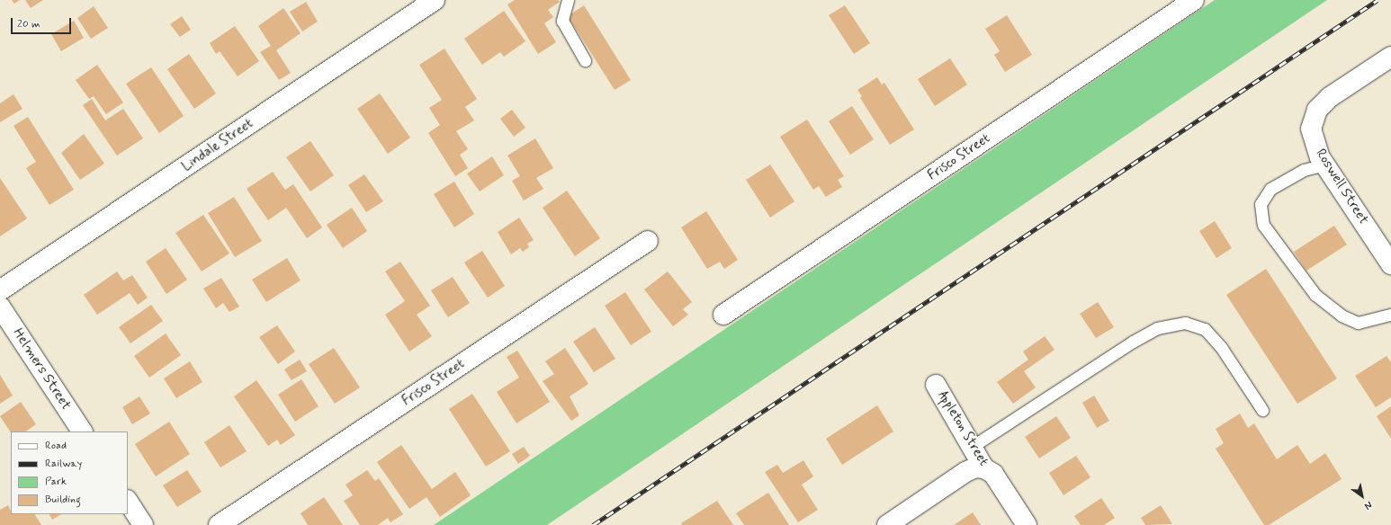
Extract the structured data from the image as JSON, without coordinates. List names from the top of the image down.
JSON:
{
  "streets": {
    "street": [
      "Lindale Street",
      "Frisco Street",
      "Roswell Street",
      "Helmers Street",
      "Appleton Street"
    ]
  },
  "legend": [
    "Road",
    "Railway",
    "Park",
    "Building"
  ],
  "scale_bar": "20 m",
  "north": "bottom right"
}
